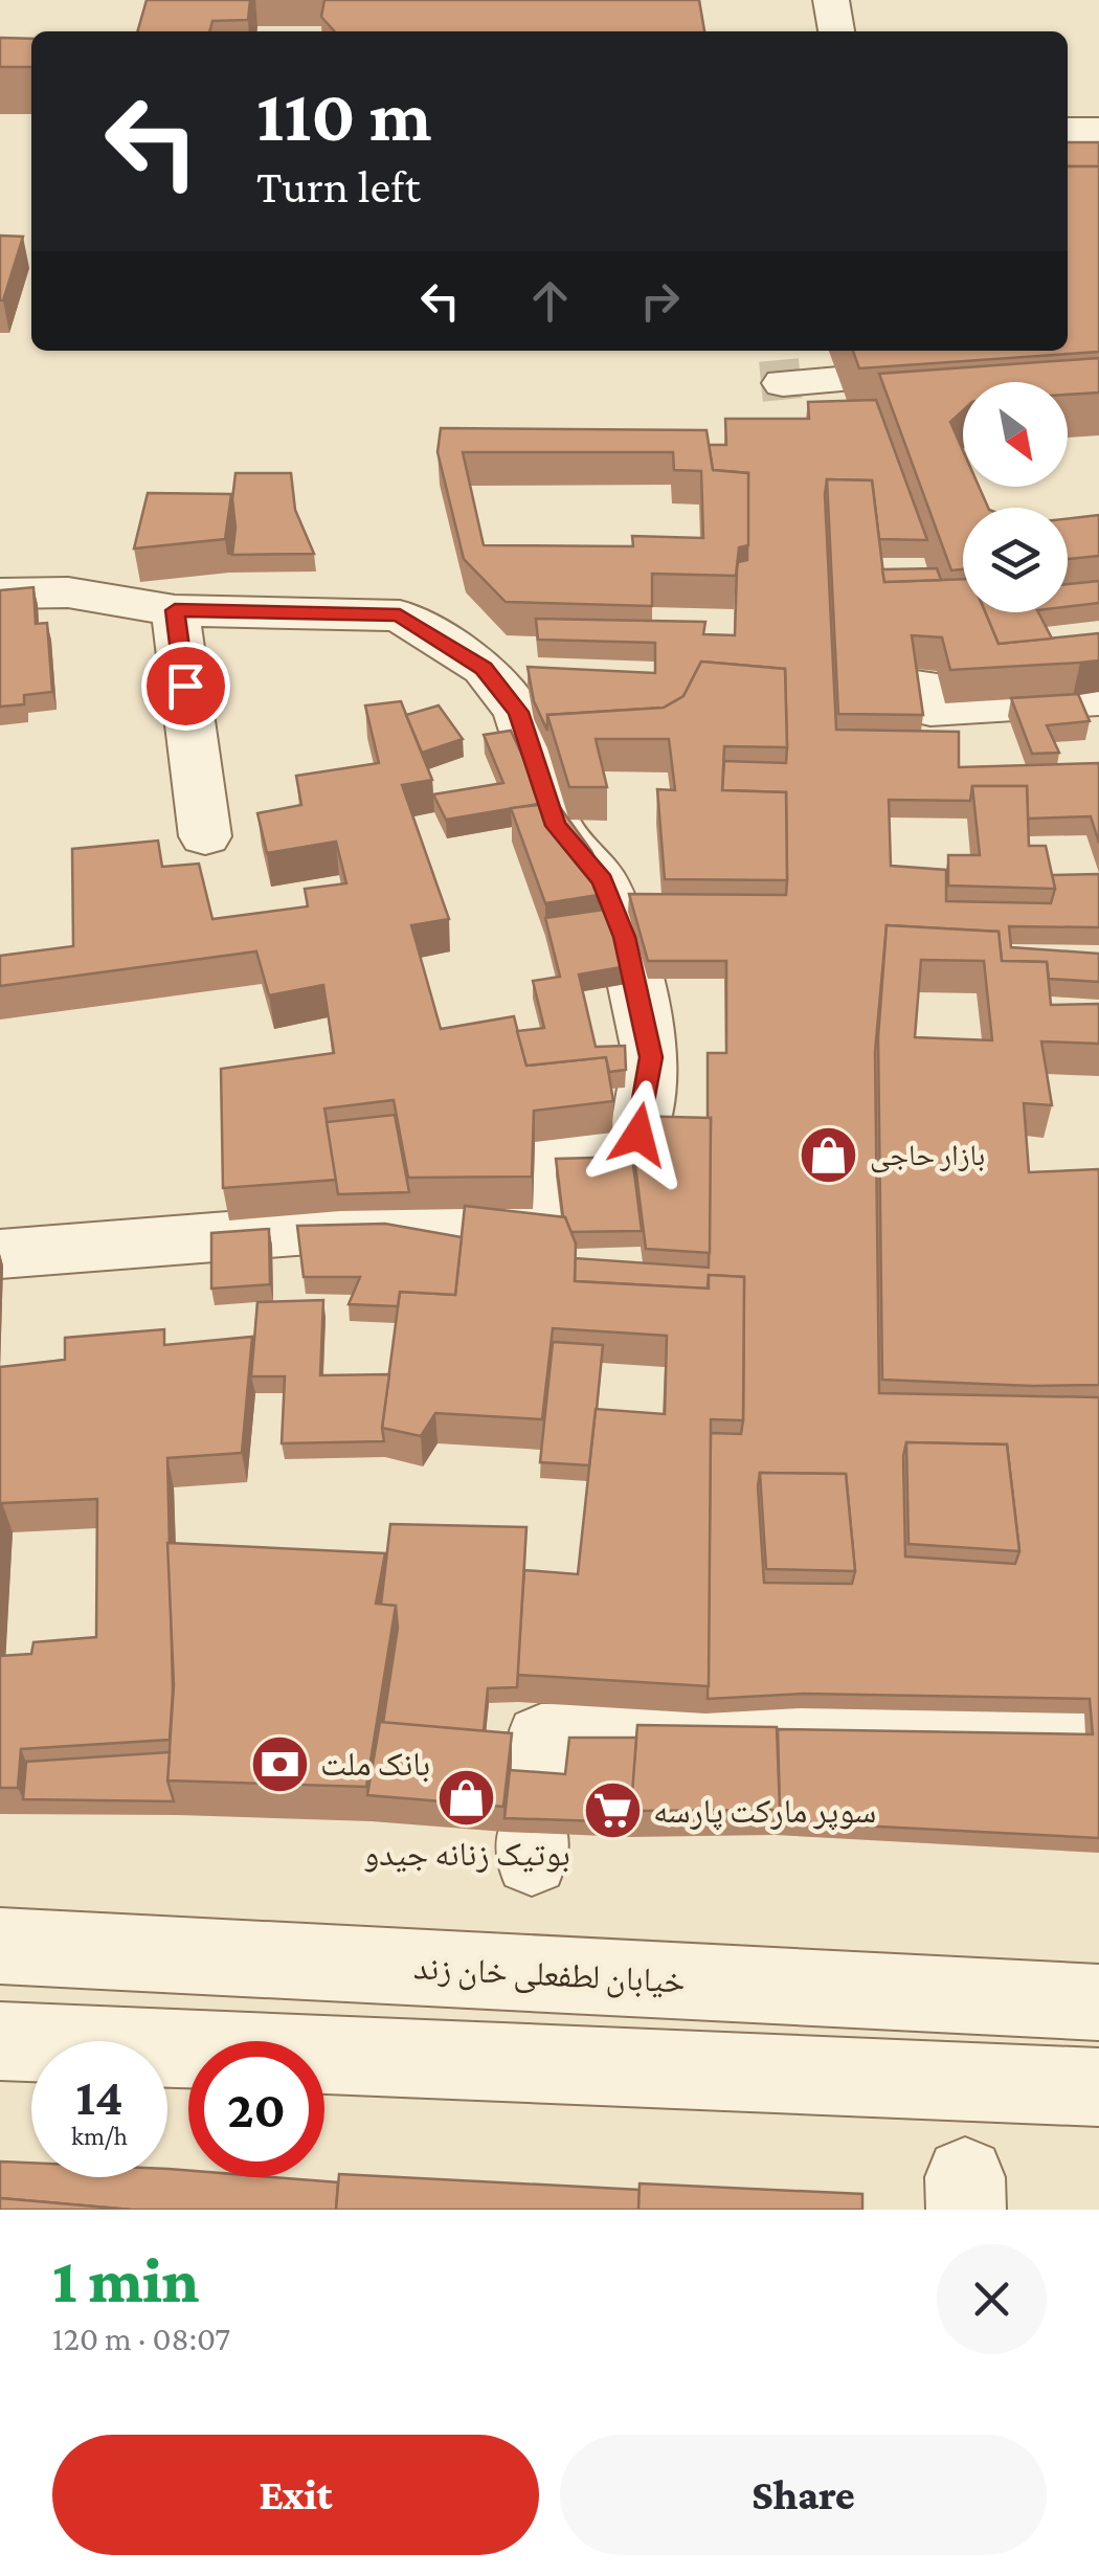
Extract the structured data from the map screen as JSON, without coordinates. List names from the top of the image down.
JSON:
{
  "streets": {
    "street": ["خیابان لطفعلی خان زند"]
  },
  "places": {
    "shop": ["بازار حاجی", "بوتیک زنانه جیدو"],
    "bank": ["بانک ملت"],
    "supermarket": ["سوپر مارکت پارسه"]
  },
  "north": "bottom right",
  "page": {
    "turn": ["110 m", "Turn left"],
    "speed": "14 km/h",
    "limit": "20",
    "heading": ["1 min", "120 m · 08:07"],
    "buttons": ["Exit", "Share"]
  }
}
